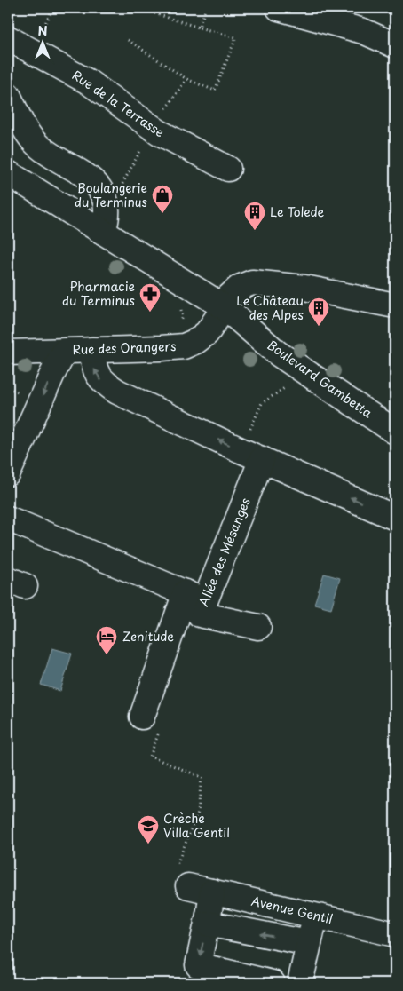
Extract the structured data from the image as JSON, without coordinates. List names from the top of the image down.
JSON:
{
  "streets": {
    "street": [
      "Rue de la Terrasse",
      "Rue des Orangers",
      "Boulevard Gambetta",
      "Allée des Mésanges",
      "Avenue Gentil"
    ]
  },
  "crossings": [
    ["Rue des Orangers", "Boulevard Gambetta"]
  ],
  "places": {
    "shop": ["Boulangerie du Terminus"],
    "building": ["Le Tolede", "Le Château des Alpes"],
    "pharmacy": ["Pharmacie du Terminus"],
    "hotel": ["Zenitude"],
    "school or university": ["Crèche Villa Gentil"]
  },
  "north": "top"
}
